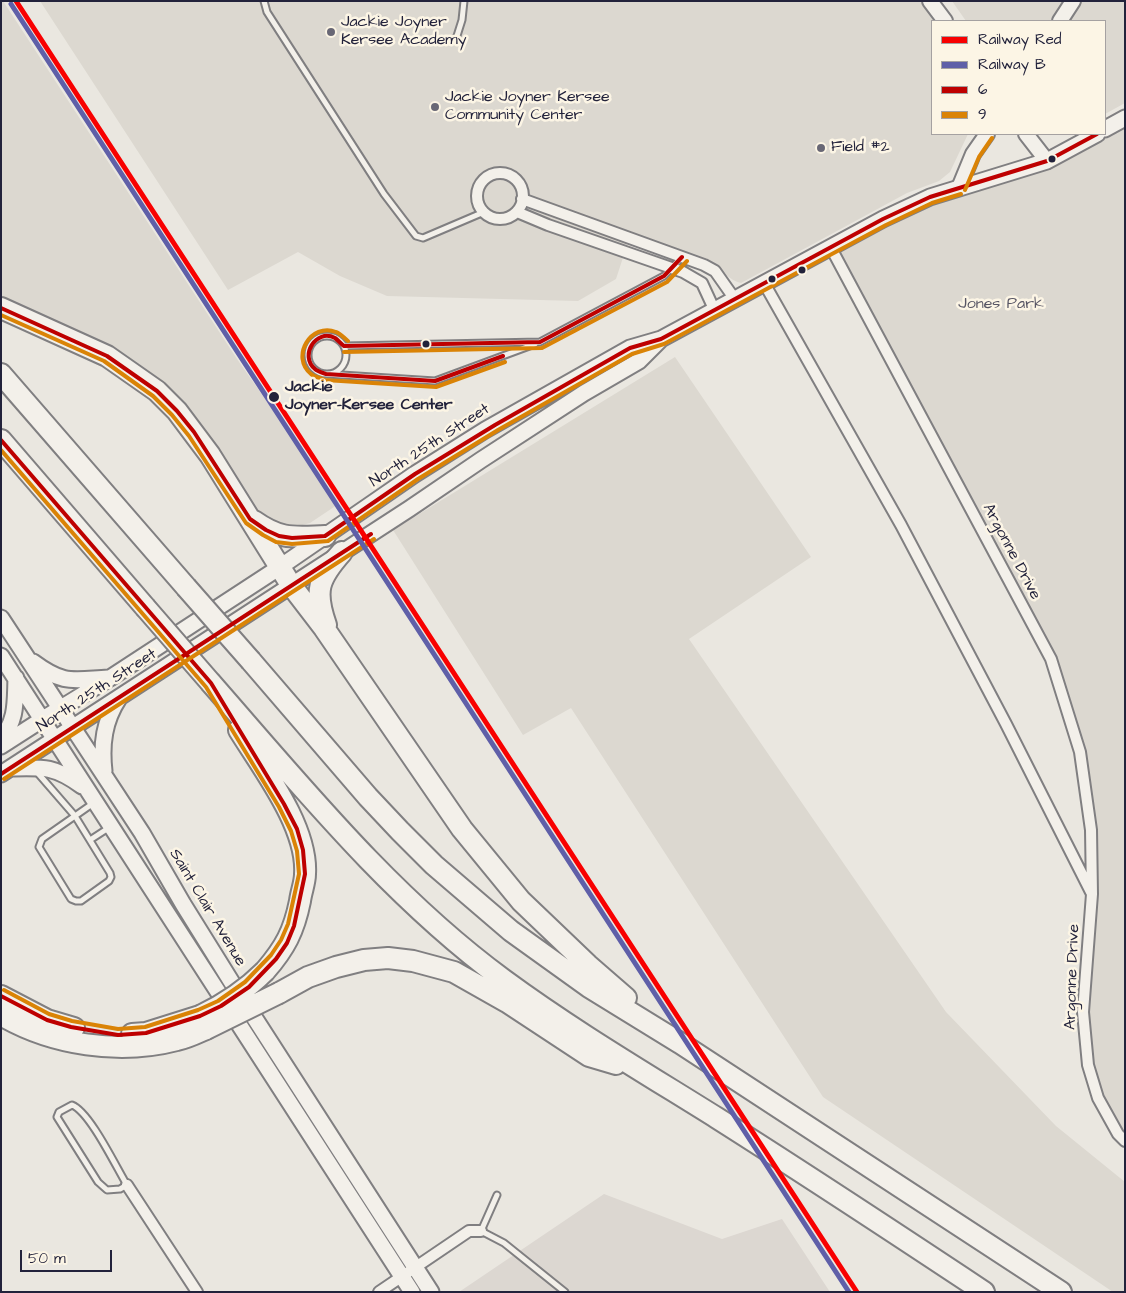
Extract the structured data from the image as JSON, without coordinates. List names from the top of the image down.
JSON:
{
  "streets": {
    "main road": ["North 25th Street", "Saint Clair Avenue"],
    "street": ["Argonne Drive"]
  },
  "crossings": [
    ["North 25th Street", "Argonne Drive"],
    ["North 25th Street", "Saint Clair Avenue"]
  ],
  "parks": ["Jones Park"],
  "places": [
    "Jackie Joyner Kersee Academy",
    "Jackie Joyner Kersee Community Center",
    "Field #2",
    "Jackie Joyner-Kersee Center"
  ],
  "lines": [
    "rail line Red",
    "rail line B",
    "transit line 6",
    "transit line 9"
  ],
  "legend": [
    "Railway Red",
    "Railway B",
    "6",
    "9"
  ],
  "scale_bar": "50 m"
}
